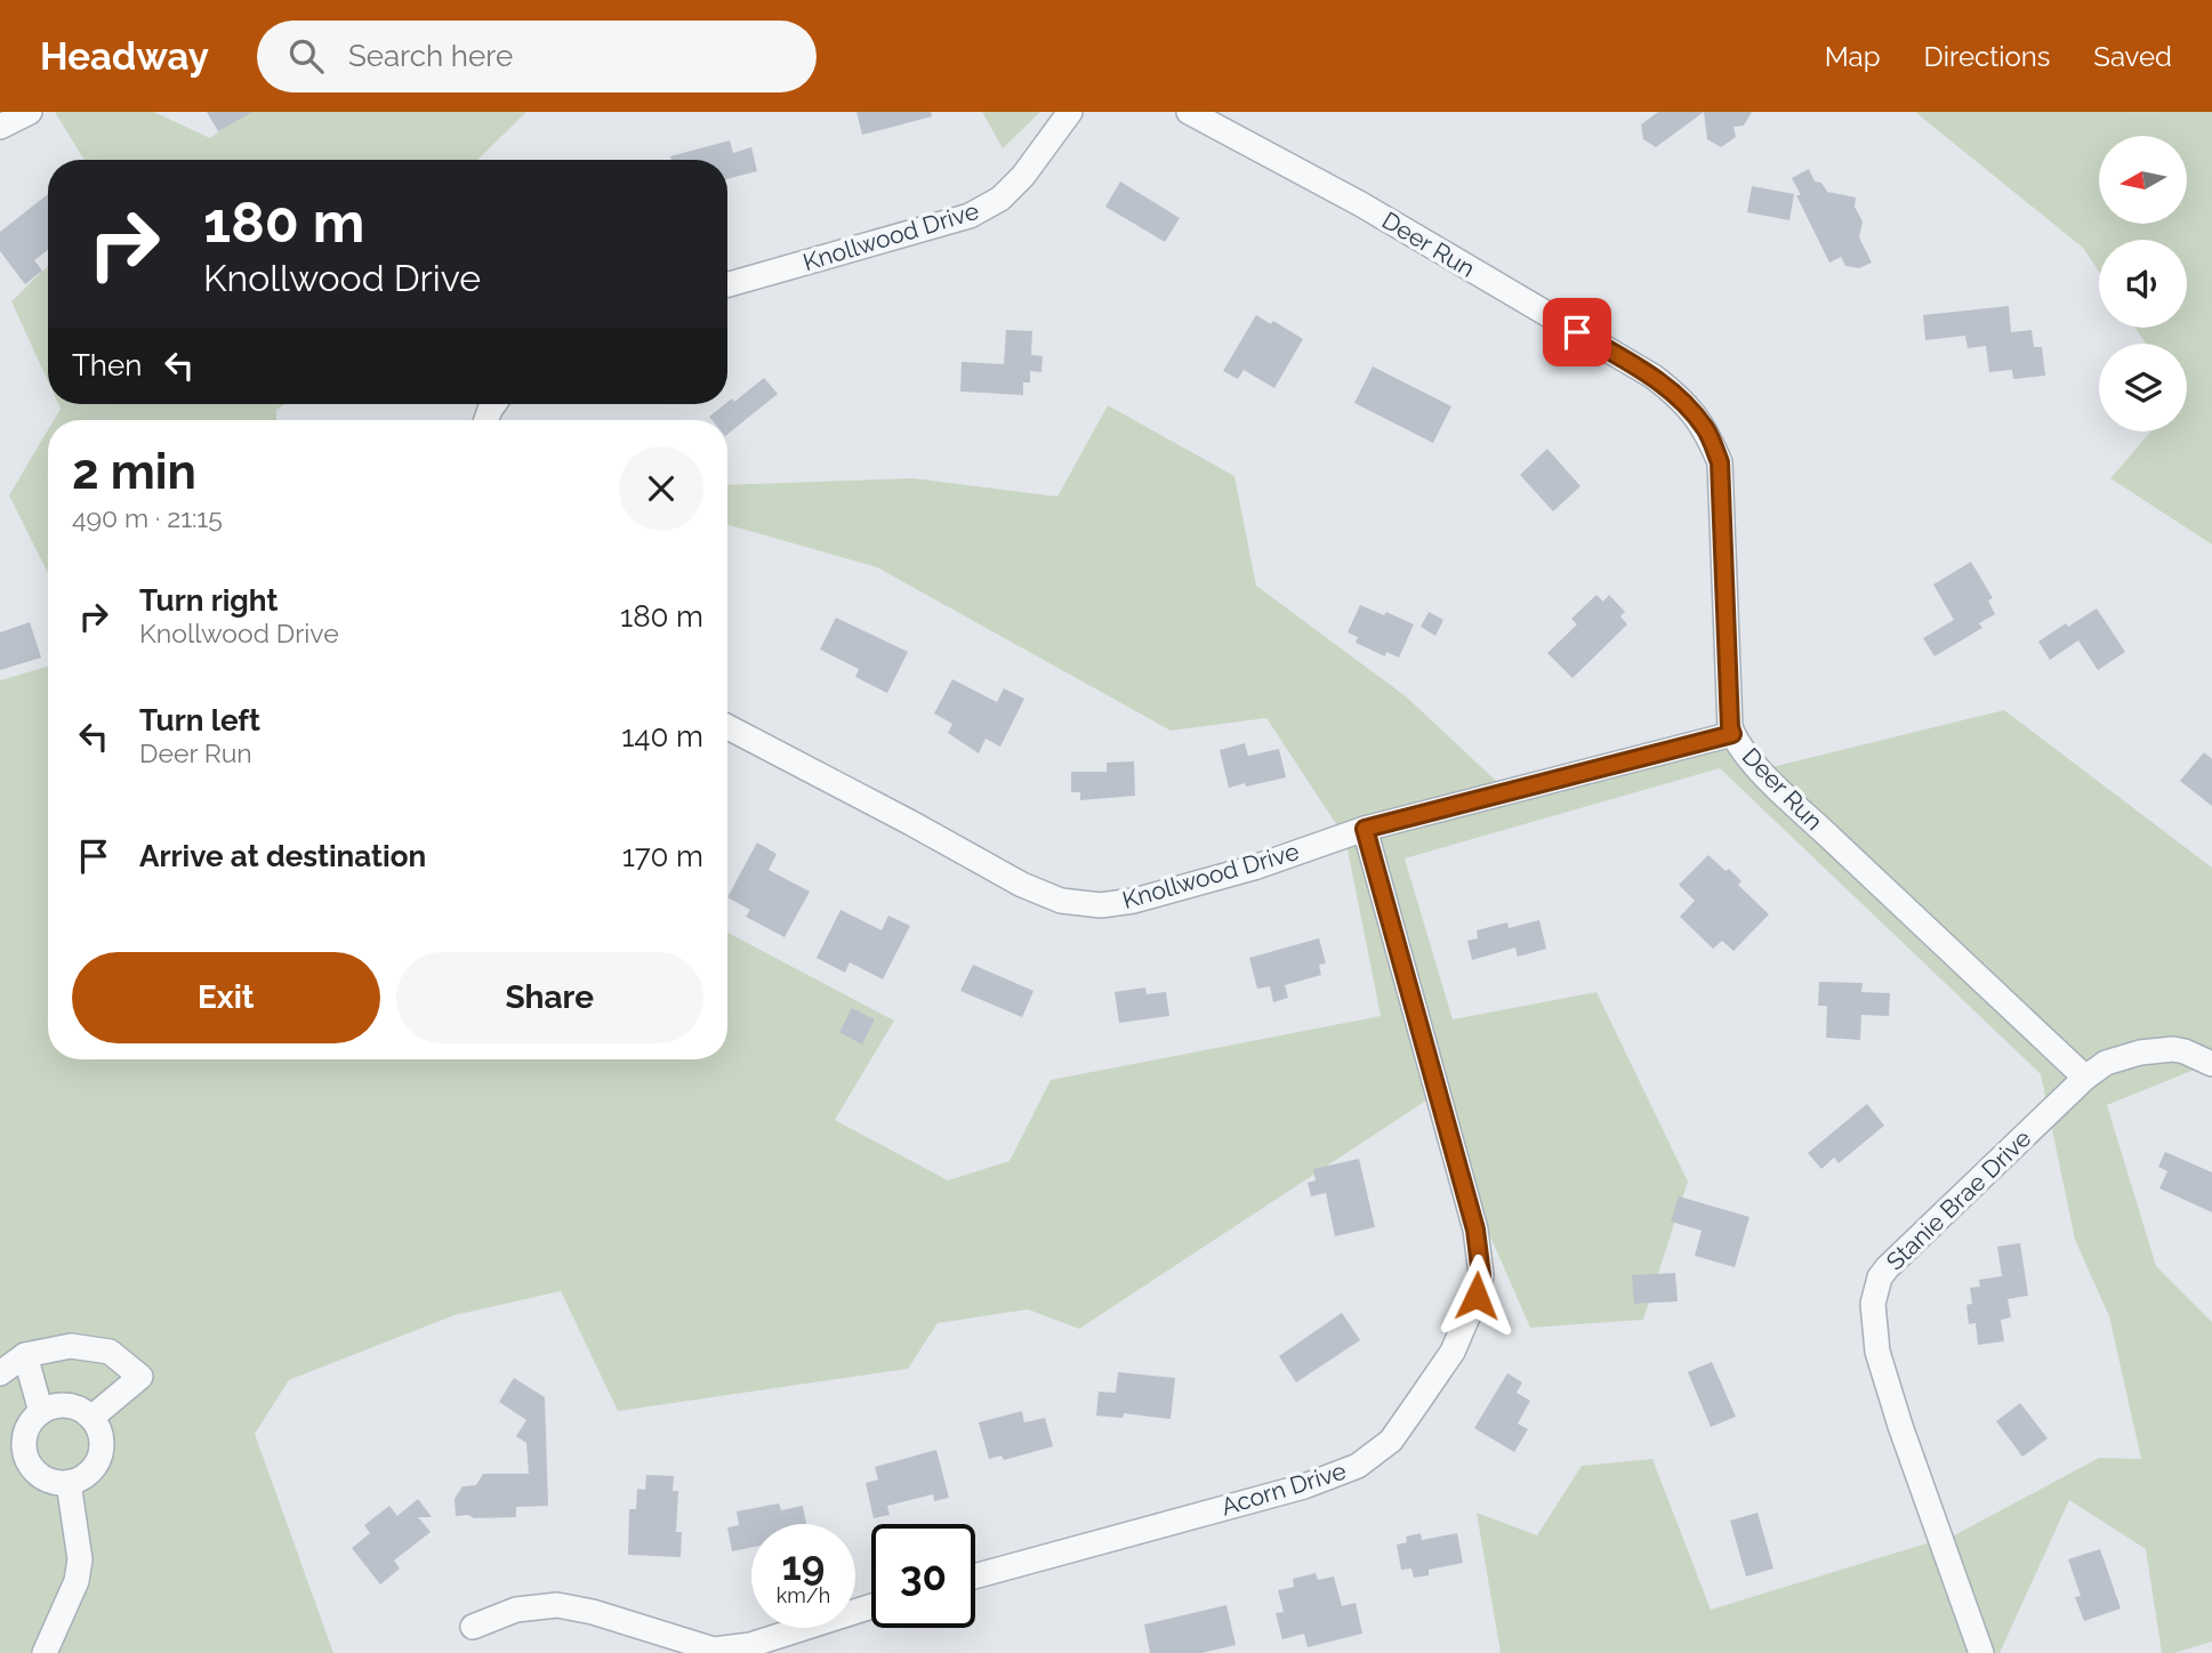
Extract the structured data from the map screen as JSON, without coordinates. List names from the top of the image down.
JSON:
{
  "streets": {
    "street": [
      "Knollwood Drive",
      "Deer Run",
      "Stanie Brae Drive",
      "Acorn Drive"
    ]
  },
  "crossings": [
    ["Knollwood Drive", "Deer Run"],
    ["Knollwood Drive", "Acorn Drive"],
    ["Deer Run", "Stanie Brae Drive"]
  ],
  "north": "left",
  "page": {
    "header": "Headway",
    "search": "Search here",
    "nav": ["Map", "Directions", "Saved"],
    "turn": ["180 m", "Knollwood Drive"],
    "then": "Then",
    "heading": ["2 min", "490 m · 21:15"],
    "list": [
      {
        "name": "Turn right",
        "note": "Knollwood Drive",
        "value": "180 m"
      },
      {
        "name": "Turn left",
        "note": "Deer Run",
        "value": "140 m"
      },
      {
        "name": "Arrive at destination",
        "value": "170 m"
      }
    ],
    "buttons": ["Exit", "Share"],
    "speed": "19 km/h",
    "limit": "30"
  }
}
